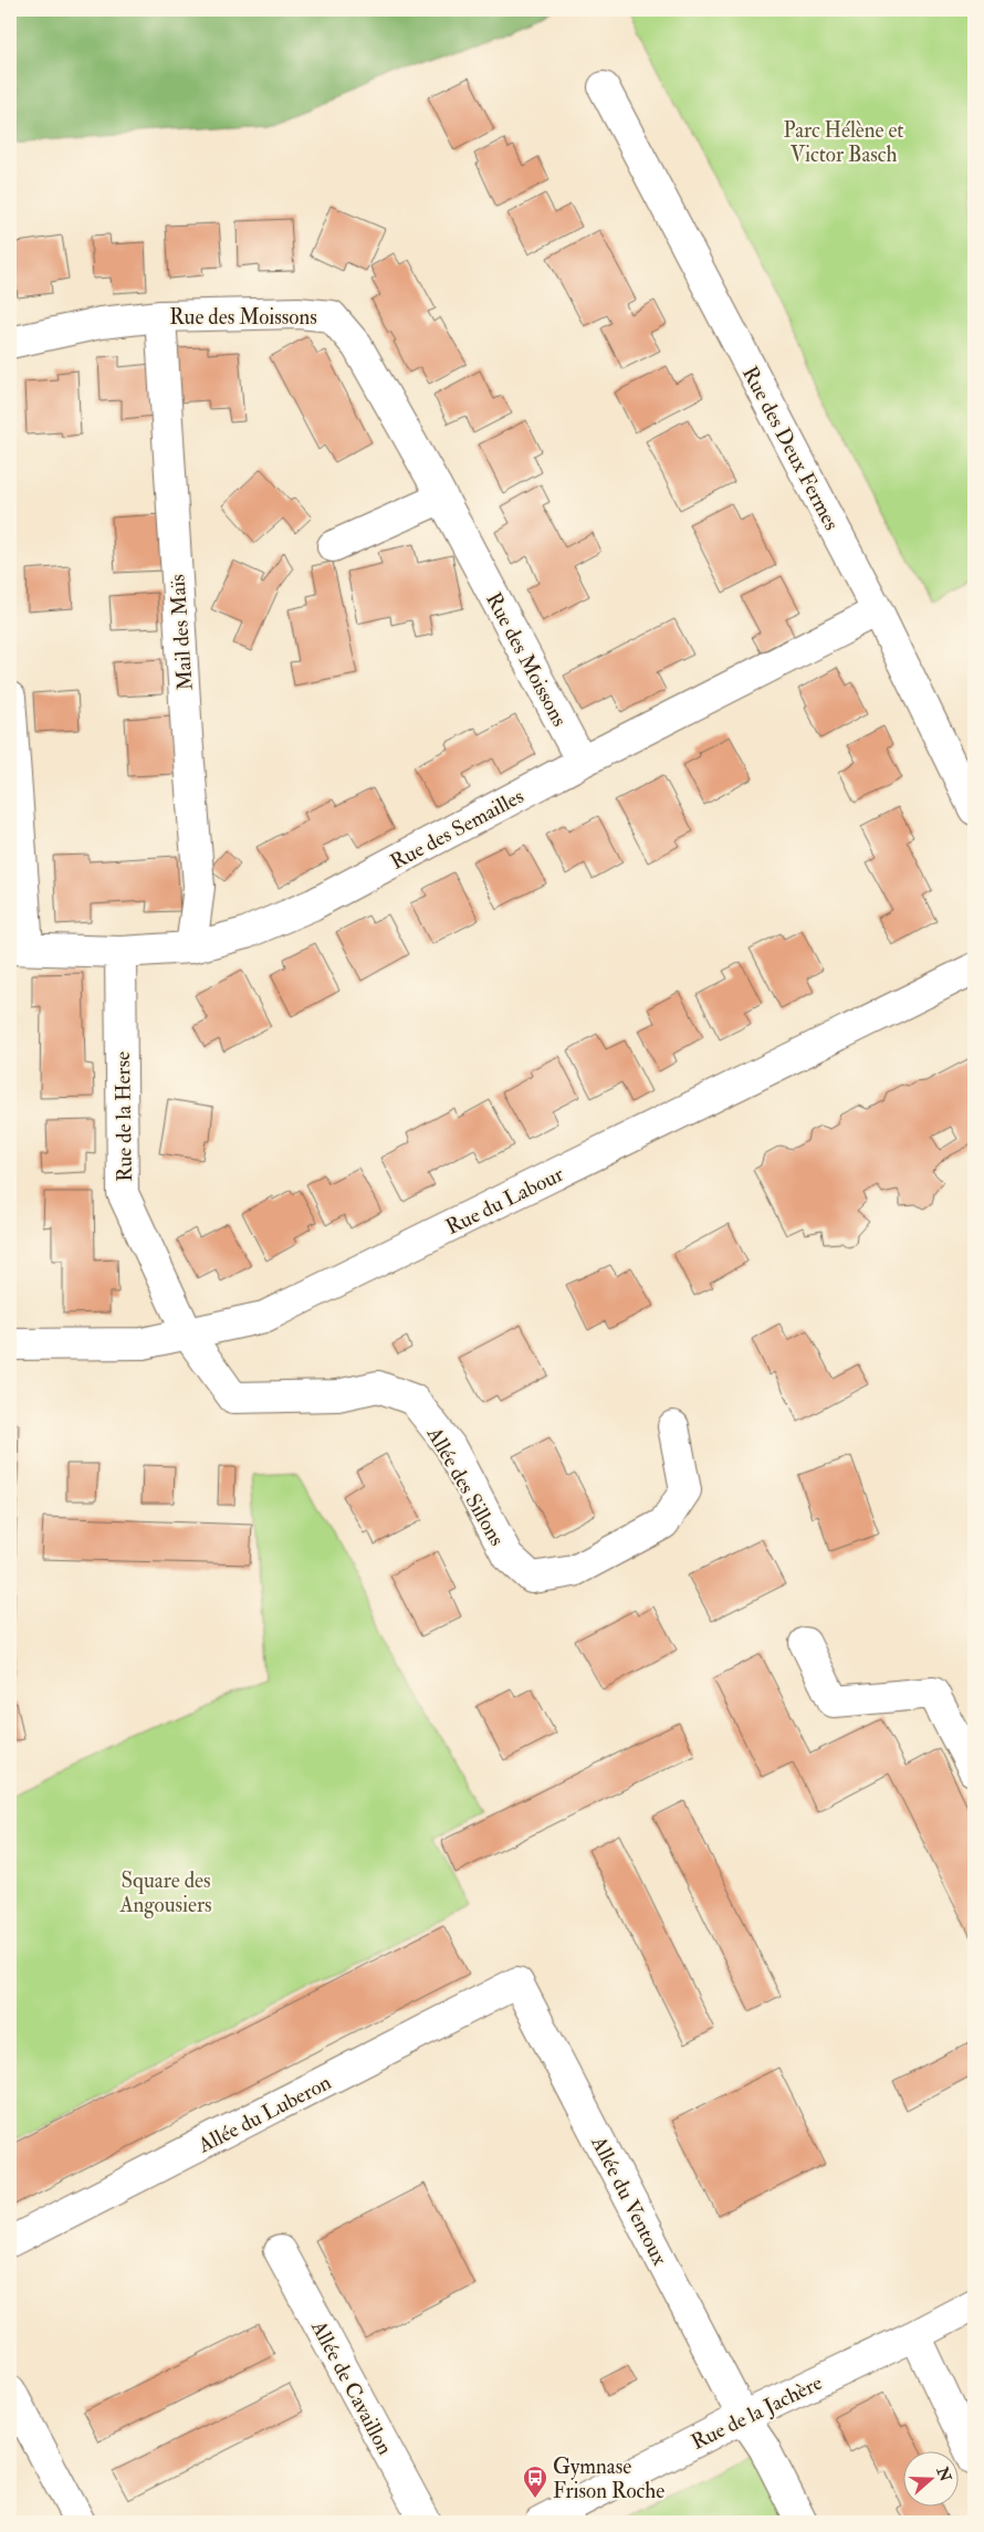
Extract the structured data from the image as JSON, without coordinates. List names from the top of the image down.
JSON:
{
  "streets": {
    "street": [
      "Rue des Moissons",
      "Rue des Deux Fermes",
      "Mail des Maïs",
      "Rue des Semailles",
      "Rue de la Herse",
      "Rue du Labour",
      "Allée des Sillons",
      "Allée du Luberon",
      "Allée du Ventoux",
      "Allée de Cavaillon",
      "Rue de la Jachère"
    ]
  },
  "crossings": [
    ["Rue des Moissons", "Mail des Maïs"],
    ["Rue des Moissons", "Rue des Semailles"],
    ["Rue des Deux Fermes", "Rue des Semailles"],
    ["Mail des Maïs", "Rue des Semailles"],
    ["Rue des Semailles", "Rue de la Herse"],
    ["Rue de la Herse", "Rue du Labour"],
    ["Rue de la Herse", "Allée des Sillons"],
    ["Rue du Labour", "Allée des Sillons"],
    ["Allée du Luberon", "Allée du Ventoux"],
    ["Allée du Ventoux", "Rue de la Jachère"]
  ],
  "parks": ["Parc Hélène et Victor Basch", "Square des Angousiers"],
  "places": {
    "bus stop": ["Gymnase Frison Roche"]
  },
  "north": "right"
}
